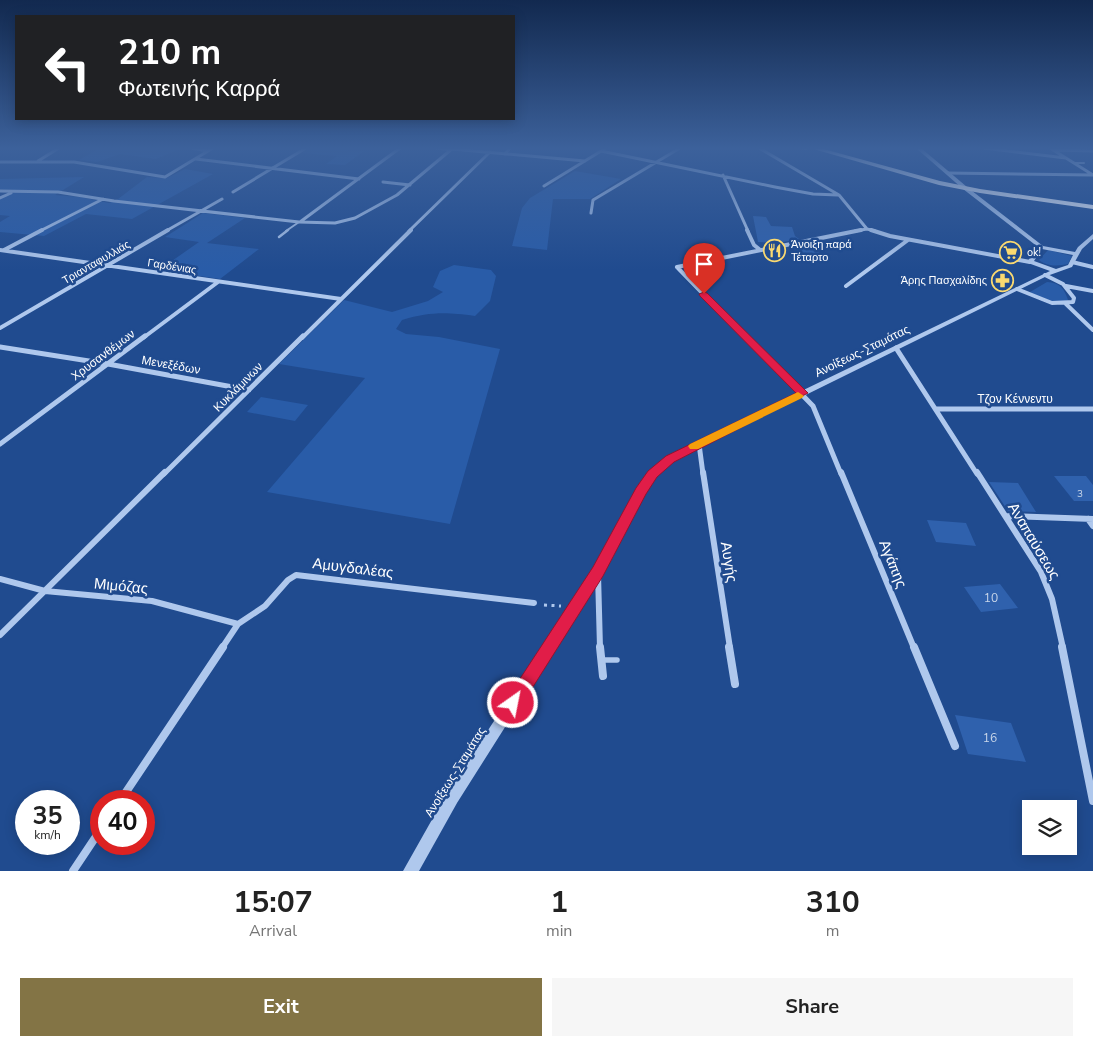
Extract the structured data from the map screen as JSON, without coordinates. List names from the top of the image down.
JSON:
{
  "streets": {
    "street": [
      "Τριανταφυλλιάς",
      "Γαρδένιας",
      "Ανοίξεως-Σταμάτας",
      "Χρυσανθέμων",
      "Μενεξέδων",
      "Κυκλάμινων",
      "Τζον Κέννεντυ",
      "Αναπαύσεως",
      "Αυγής",
      "Αγάπης",
      "Αμυγδαλέας",
      "Μιμόζας"
    ]
  },
  "crossings": [
    ["Τριανταφυλλιάς", "Γαρδένιας"],
    ["Γαρδένιας", "Χρυσανθέμων"],
    ["Γαρδένιας", "Κυκλάμινων"],
    ["Ανοίξεως-Σταμάτας", "Αναπαύσεως"],
    ["Ανοίξεως-Σταμάτας", "Αυγής"],
    ["Ανοίξεως-Σταμάτας", "Αγάπης"],
    ["Χρυσανθέμων", "Μενεξέδων"],
    ["Μενεξέδων", "Κυκλάμινων"],
    ["Κυκλάμινων", "Μιμόζας"],
    ["Τζον Κέννεντυ", "Αναπαύσεως"],
    ["Αμυγδαλέας", "Μιμόζας"]
  ],
  "places": {
    "restaurant": ["Άνοιξη παρά Τέταρτο"],
    "supermarket": ["ok!"],
    "pharmacy": ["Άρης Πασχαλίδης"]
  },
  "house_numbers": ["3", "10", "16"],
  "page": {
    "turn": ["210 m", "Φωτεινής Καρρά"],
    "speed": "35 km/h",
    "limit": "40",
    "eta": [
      "15:07",
      "Arrival",
      "1",
      "min",
      "310",
      "m"
    ],
    "buttons": ["Exit", "Share"]
  }
}
